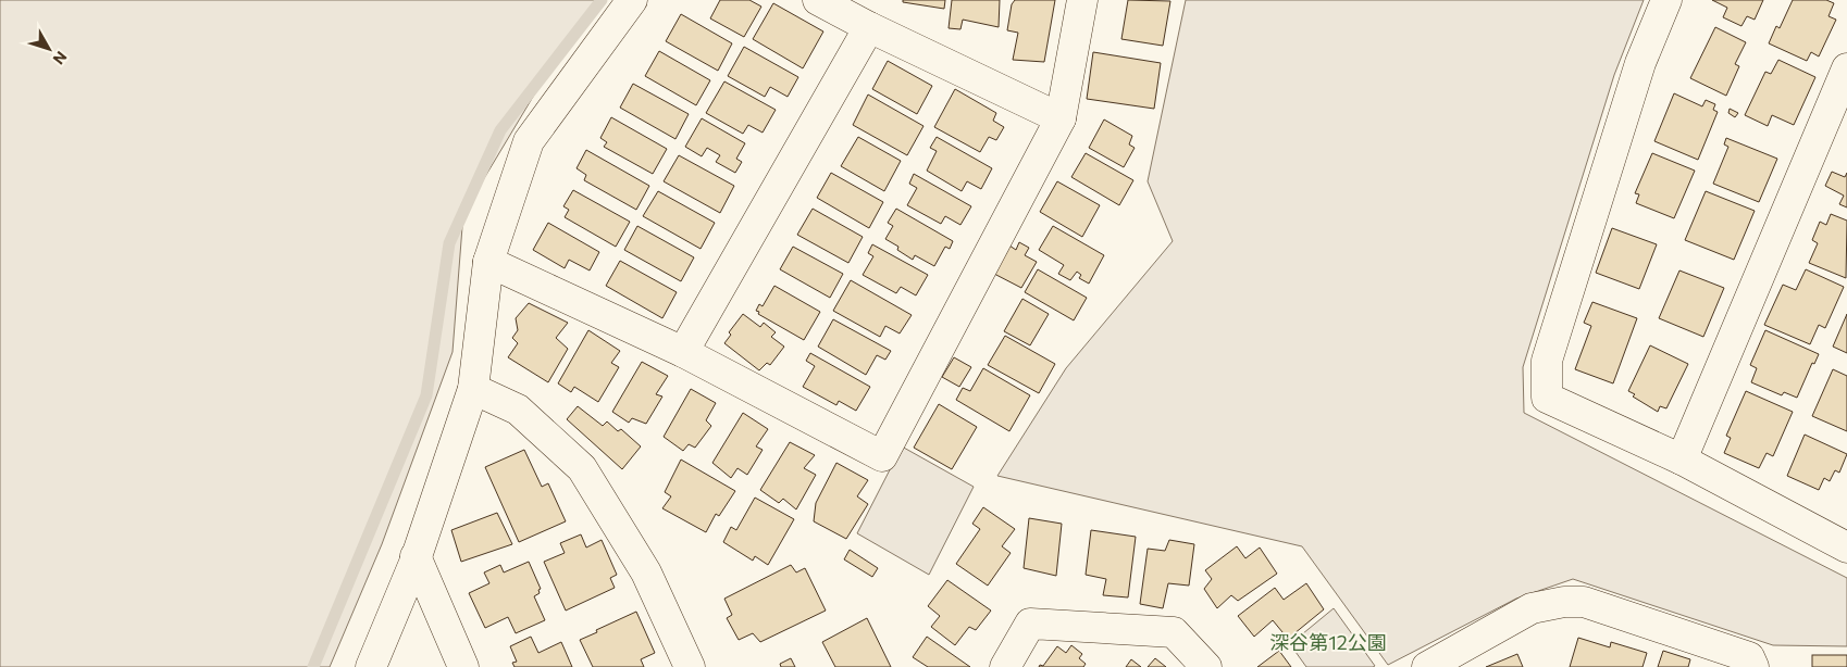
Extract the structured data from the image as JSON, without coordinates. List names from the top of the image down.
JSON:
{
  "parks": ["深谷第12公園"],
  "north": "bottom right"
}
